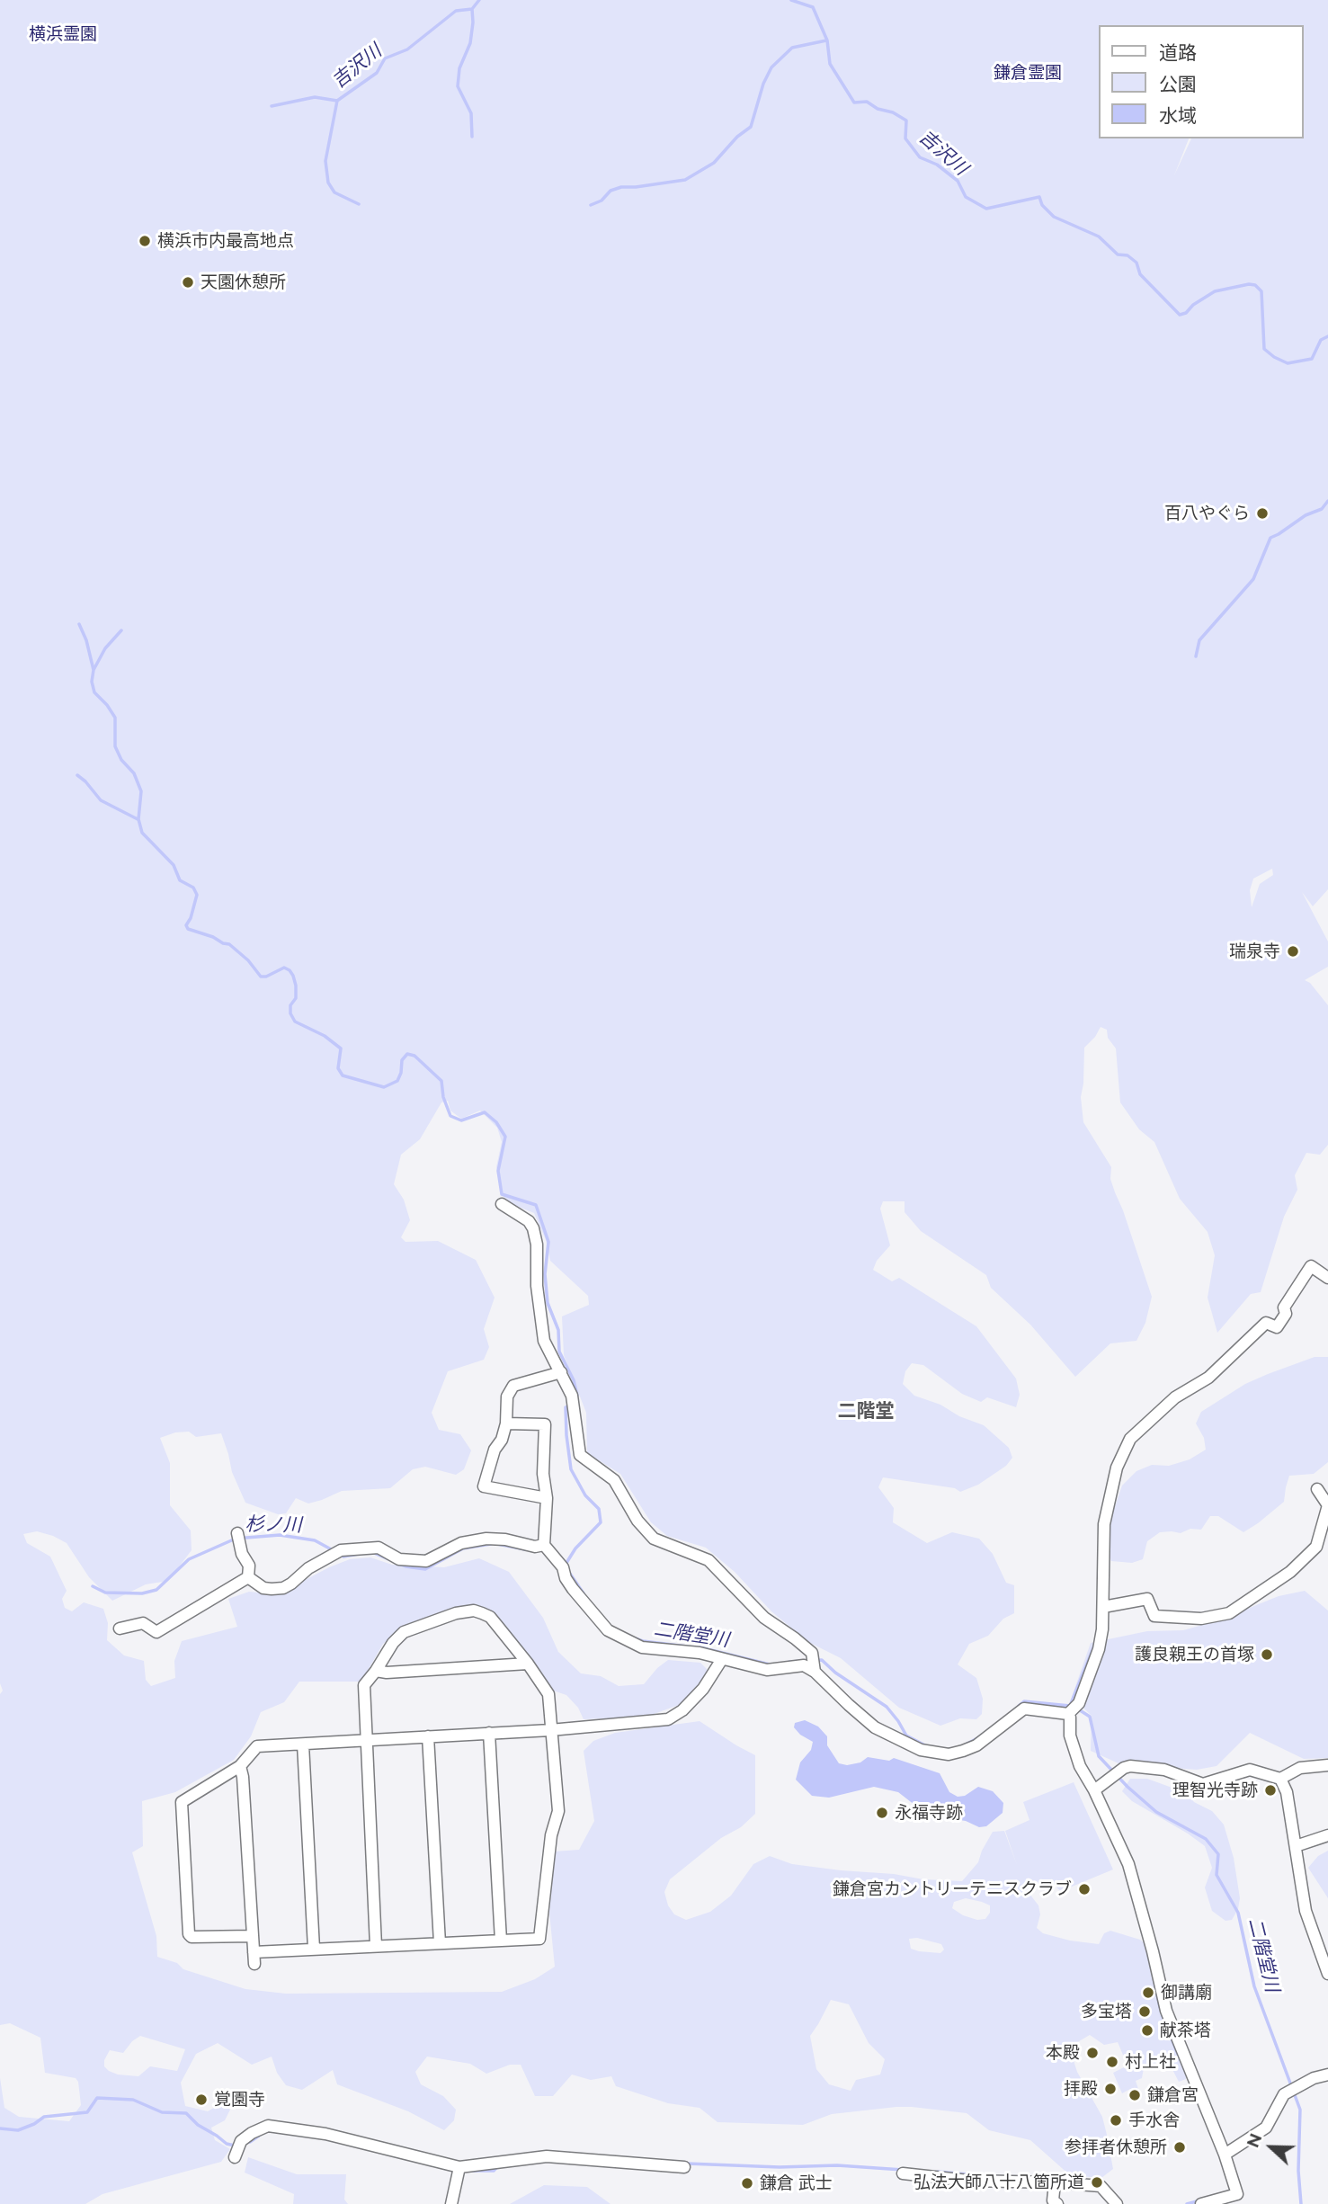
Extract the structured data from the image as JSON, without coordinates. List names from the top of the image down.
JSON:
{
  "districts": ["二階堂"],
  "water": ["吉沢川", "杉ノ川", "二階堂川"],
  "parks": ["横浜霊園", "鎌倉霊園"],
  "places": [
    "横浜市内最高地点",
    "天園休憩所",
    "百八やぐら",
    "瑞泉寺",
    "護良親王の首塚",
    "理智光寺跡",
    "永福寺跡",
    "鎌倉宮カントリーテニスクラブ",
    "御講廟",
    "多宝塔",
    "献茶塔",
    "本殿",
    "村上社",
    "拝殿",
    "鎌倉宮",
    "覚園寺",
    "手水舎",
    "参拝者休憩所",
    "弘法大師八十八箇所道",
    "鎌倉 武士"
  ],
  "legend": ["道路", "公園", "水域"],
  "north": "left"
}
